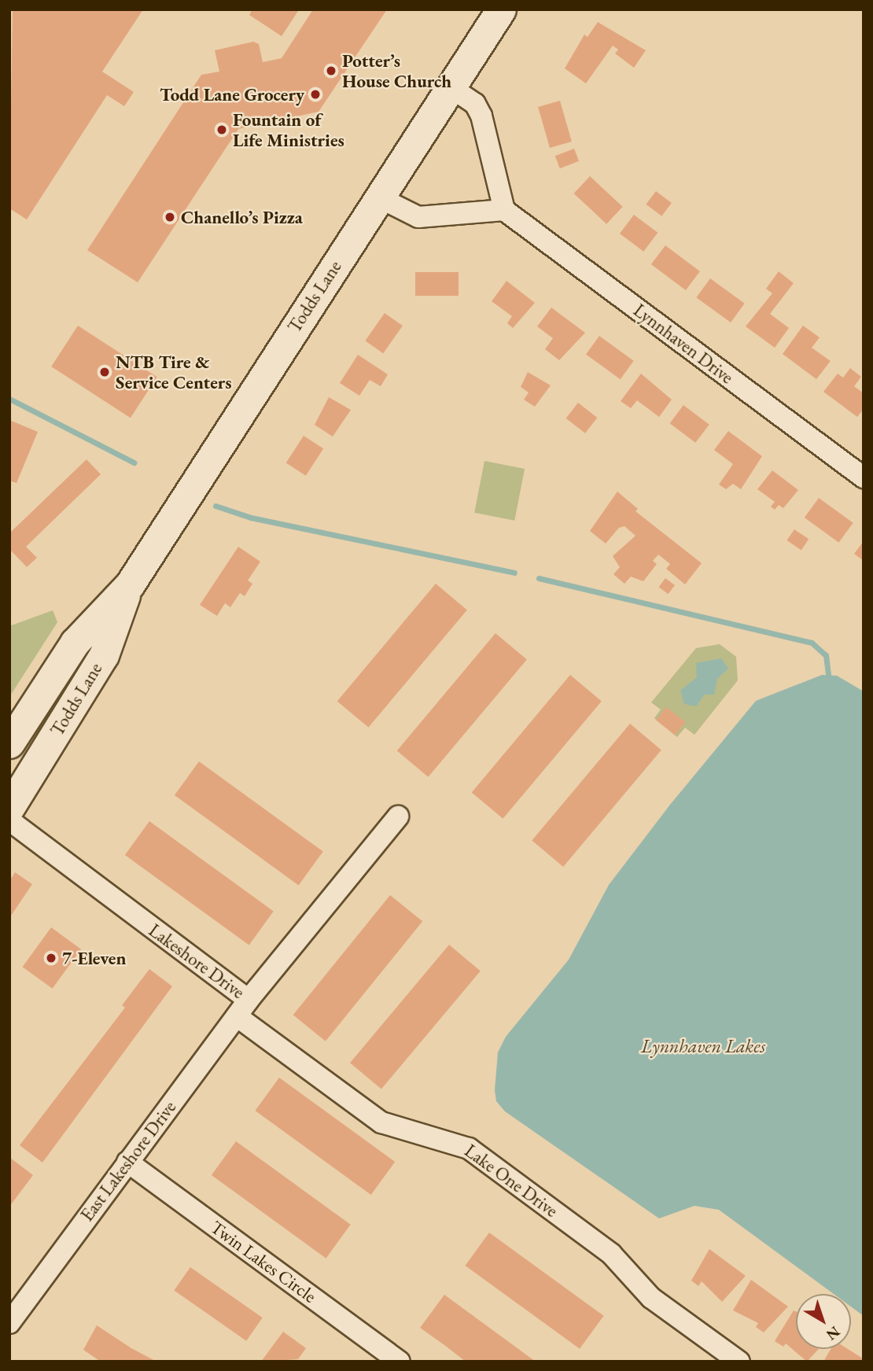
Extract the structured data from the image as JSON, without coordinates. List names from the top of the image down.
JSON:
{
  "streets": {
    "main road": ["Todds Lane"],
    "street": [
      "Lynnhaven Drive",
      "Lakeshore Drive",
      "East Lakeshore Drive",
      "Lake One Drive",
      "Twin Lakes Circle"
    ]
  },
  "crossings": [
    ["Lakeshore Drive", "East Lakeshore Drive"],
    ["Lakeshore Drive", "Lake One Drive"],
    ["East Lakeshore Drive", "Lake One Drive"],
    ["East Lakeshore Drive", "Twin Lakes Circle"]
  ],
  "water": ["Lynnhaven Lakes"],
  "places": [
    "Potter’s House Church",
    "Todd Lane Grocery",
    "Fountain of Life Ministries",
    "Chanello’s Pizza",
    "NTB Tire & Service Centers",
    "7-Eleven"
  ],
  "north": "bottom right"
}
